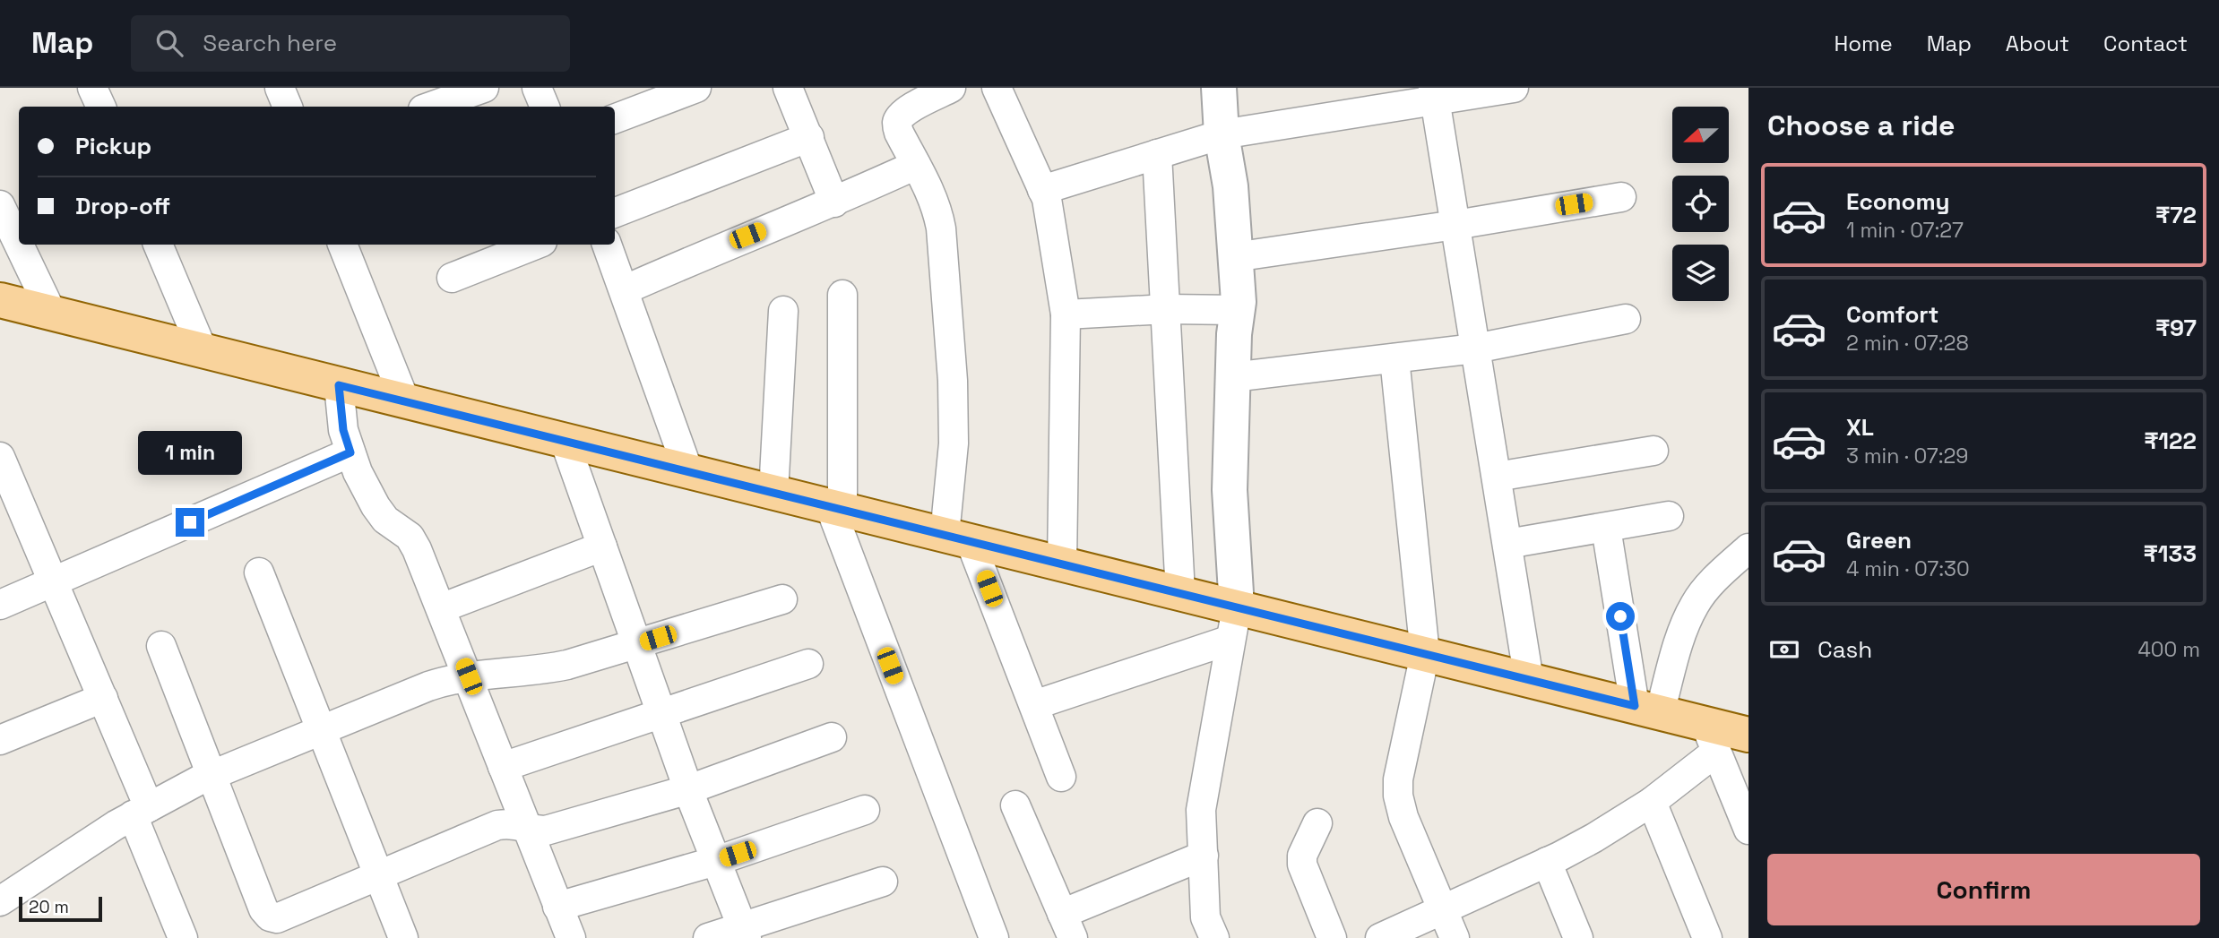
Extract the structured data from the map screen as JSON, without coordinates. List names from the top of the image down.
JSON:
{
  "scale_bar": "20 m",
  "north": "left",
  "page": {
    "header": "Map",
    "search": "Search here",
    "nav": [
      "Home",
      "Map",
      "About",
      "Contact"
    ],
    "heading": "Choose a ride",
    "banner": ["Pickup", "Drop-off"],
    "list": [
      {
        "name": "Economy",
        "note": "1 min · 07:27",
        "value": "₹72"
      },
      {
        "name": "Comfort",
        "note": "2 min · 07:28",
        "value": "₹97"
      },
      {
        "name": "XL",
        "note": "3 min · 07:29",
        "value": "₹122"
      },
      {
        "name": "Green",
        "note": "4 min · 07:30",
        "value": "₹133"
      }
    ],
    "bubble": "1 min",
    "pay": ["Cash", "400 m"],
    "buttons": "Confirm",
    "scale": "20 m"
  }
}
